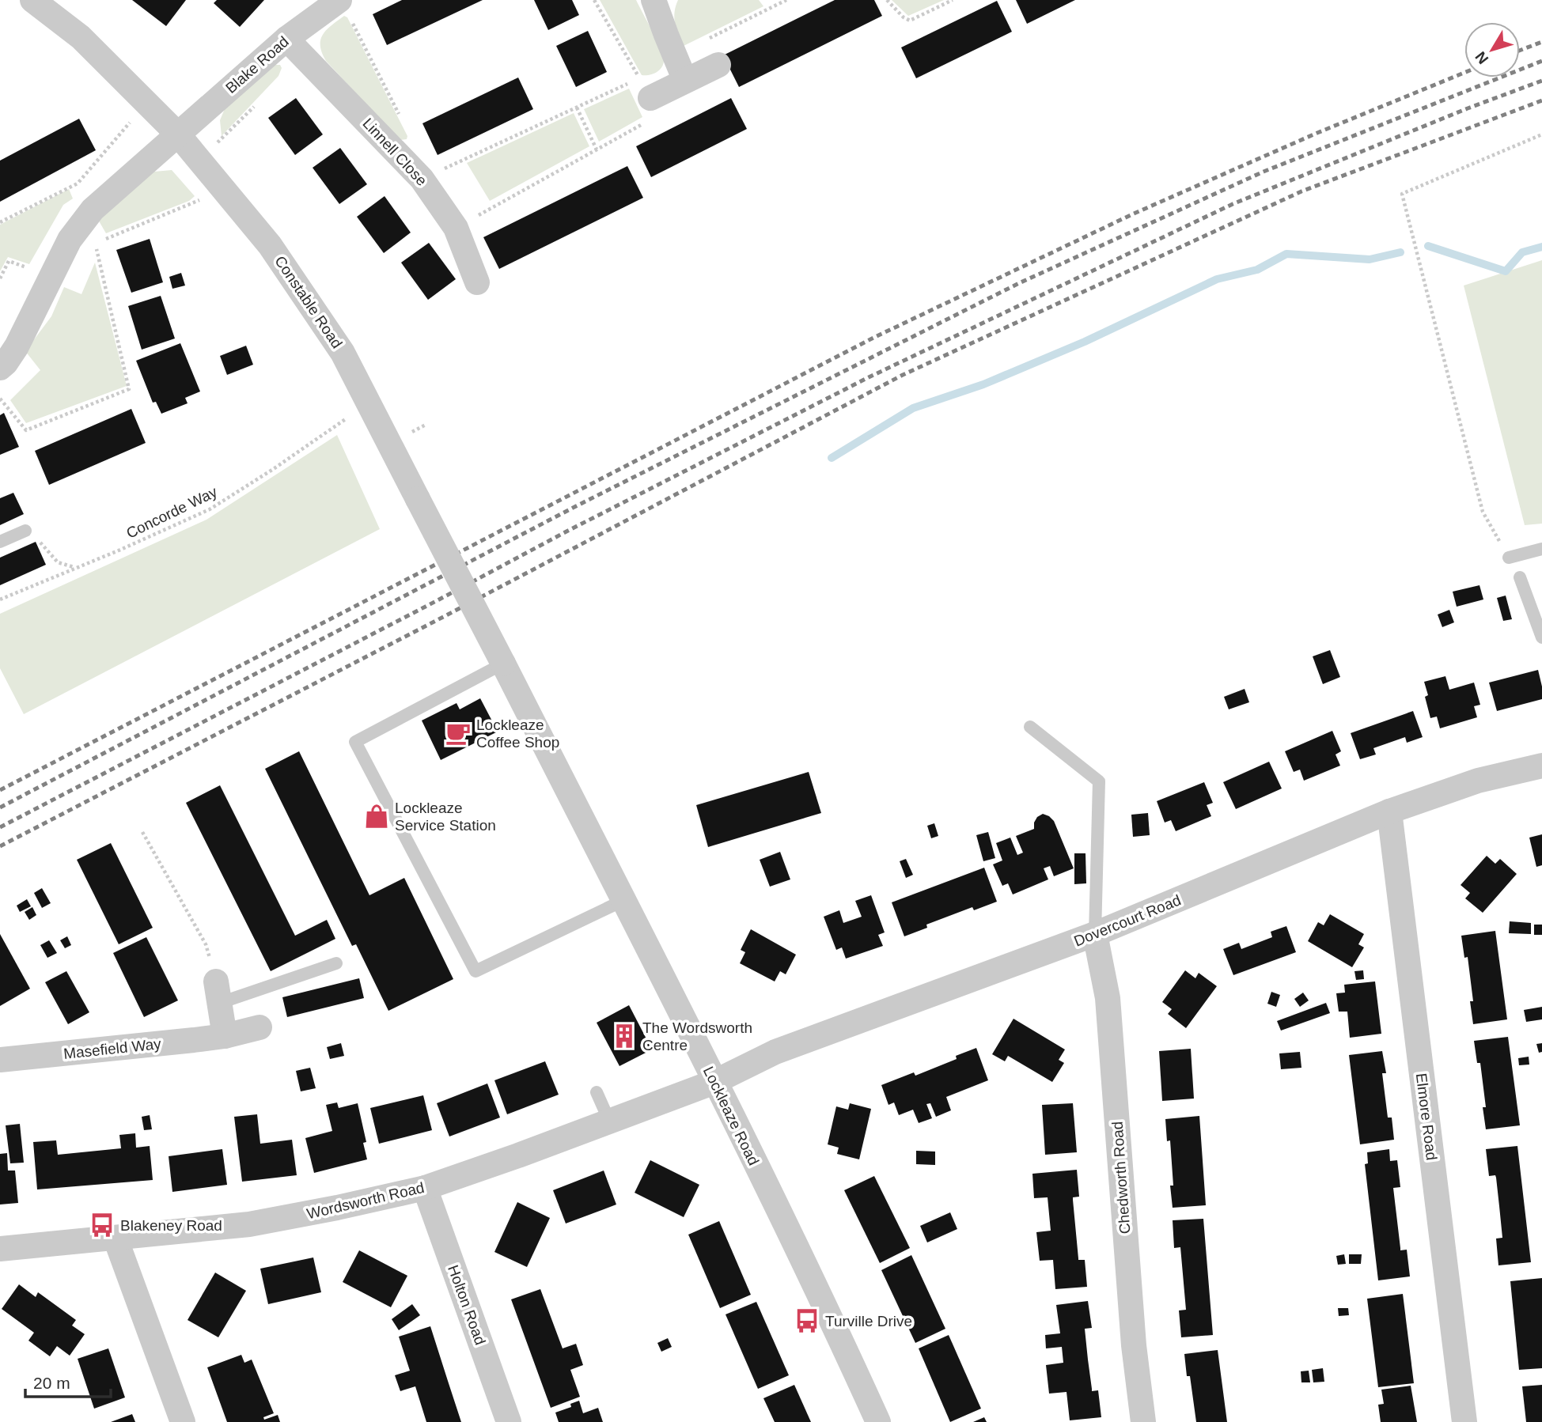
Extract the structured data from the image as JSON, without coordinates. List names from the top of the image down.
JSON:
{
  "streets": {
    "street": [
      "Blake Road",
      "Linnell Close",
      "Constable Road",
      "Dovercourt Road",
      "Masefield Way",
      "Lockleaze Road",
      "Elmore Road",
      "Chedworth Road",
      "Wordsworth Road",
      "Holton Road"
    ],
    "path": ["Concorde Way"]
  },
  "crossings": [
    ["Blake Road", "Linnell Close"],
    ["Blake Road", "Constable Road"],
    ["Constable Road", "Concorde Way"],
    ["Constable Road", "Lockleaze Road"],
    ["Dovercourt Road", "Lockleaze Road"],
    ["Dovercourt Road", "Elmore Road"],
    ["Dovercourt Road", "Chedworth Road"],
    ["Dovercourt Road", "Wordsworth Road"],
    ["Lockleaze Road", "Wordsworth Road"],
    ["Wordsworth Road", "Holton Road"]
  ],
  "places": {
    "cafe": ["Lockleaze Coffee Shop"],
    "shop": ["Lockleaze Service Station"],
    "building": ["The Wordsworth Centre"],
    "bus stop": ["Blakeney Road", "Turville Drive"]
  },
  "scale_bar": "20 m",
  "north": "bottom left"
}
